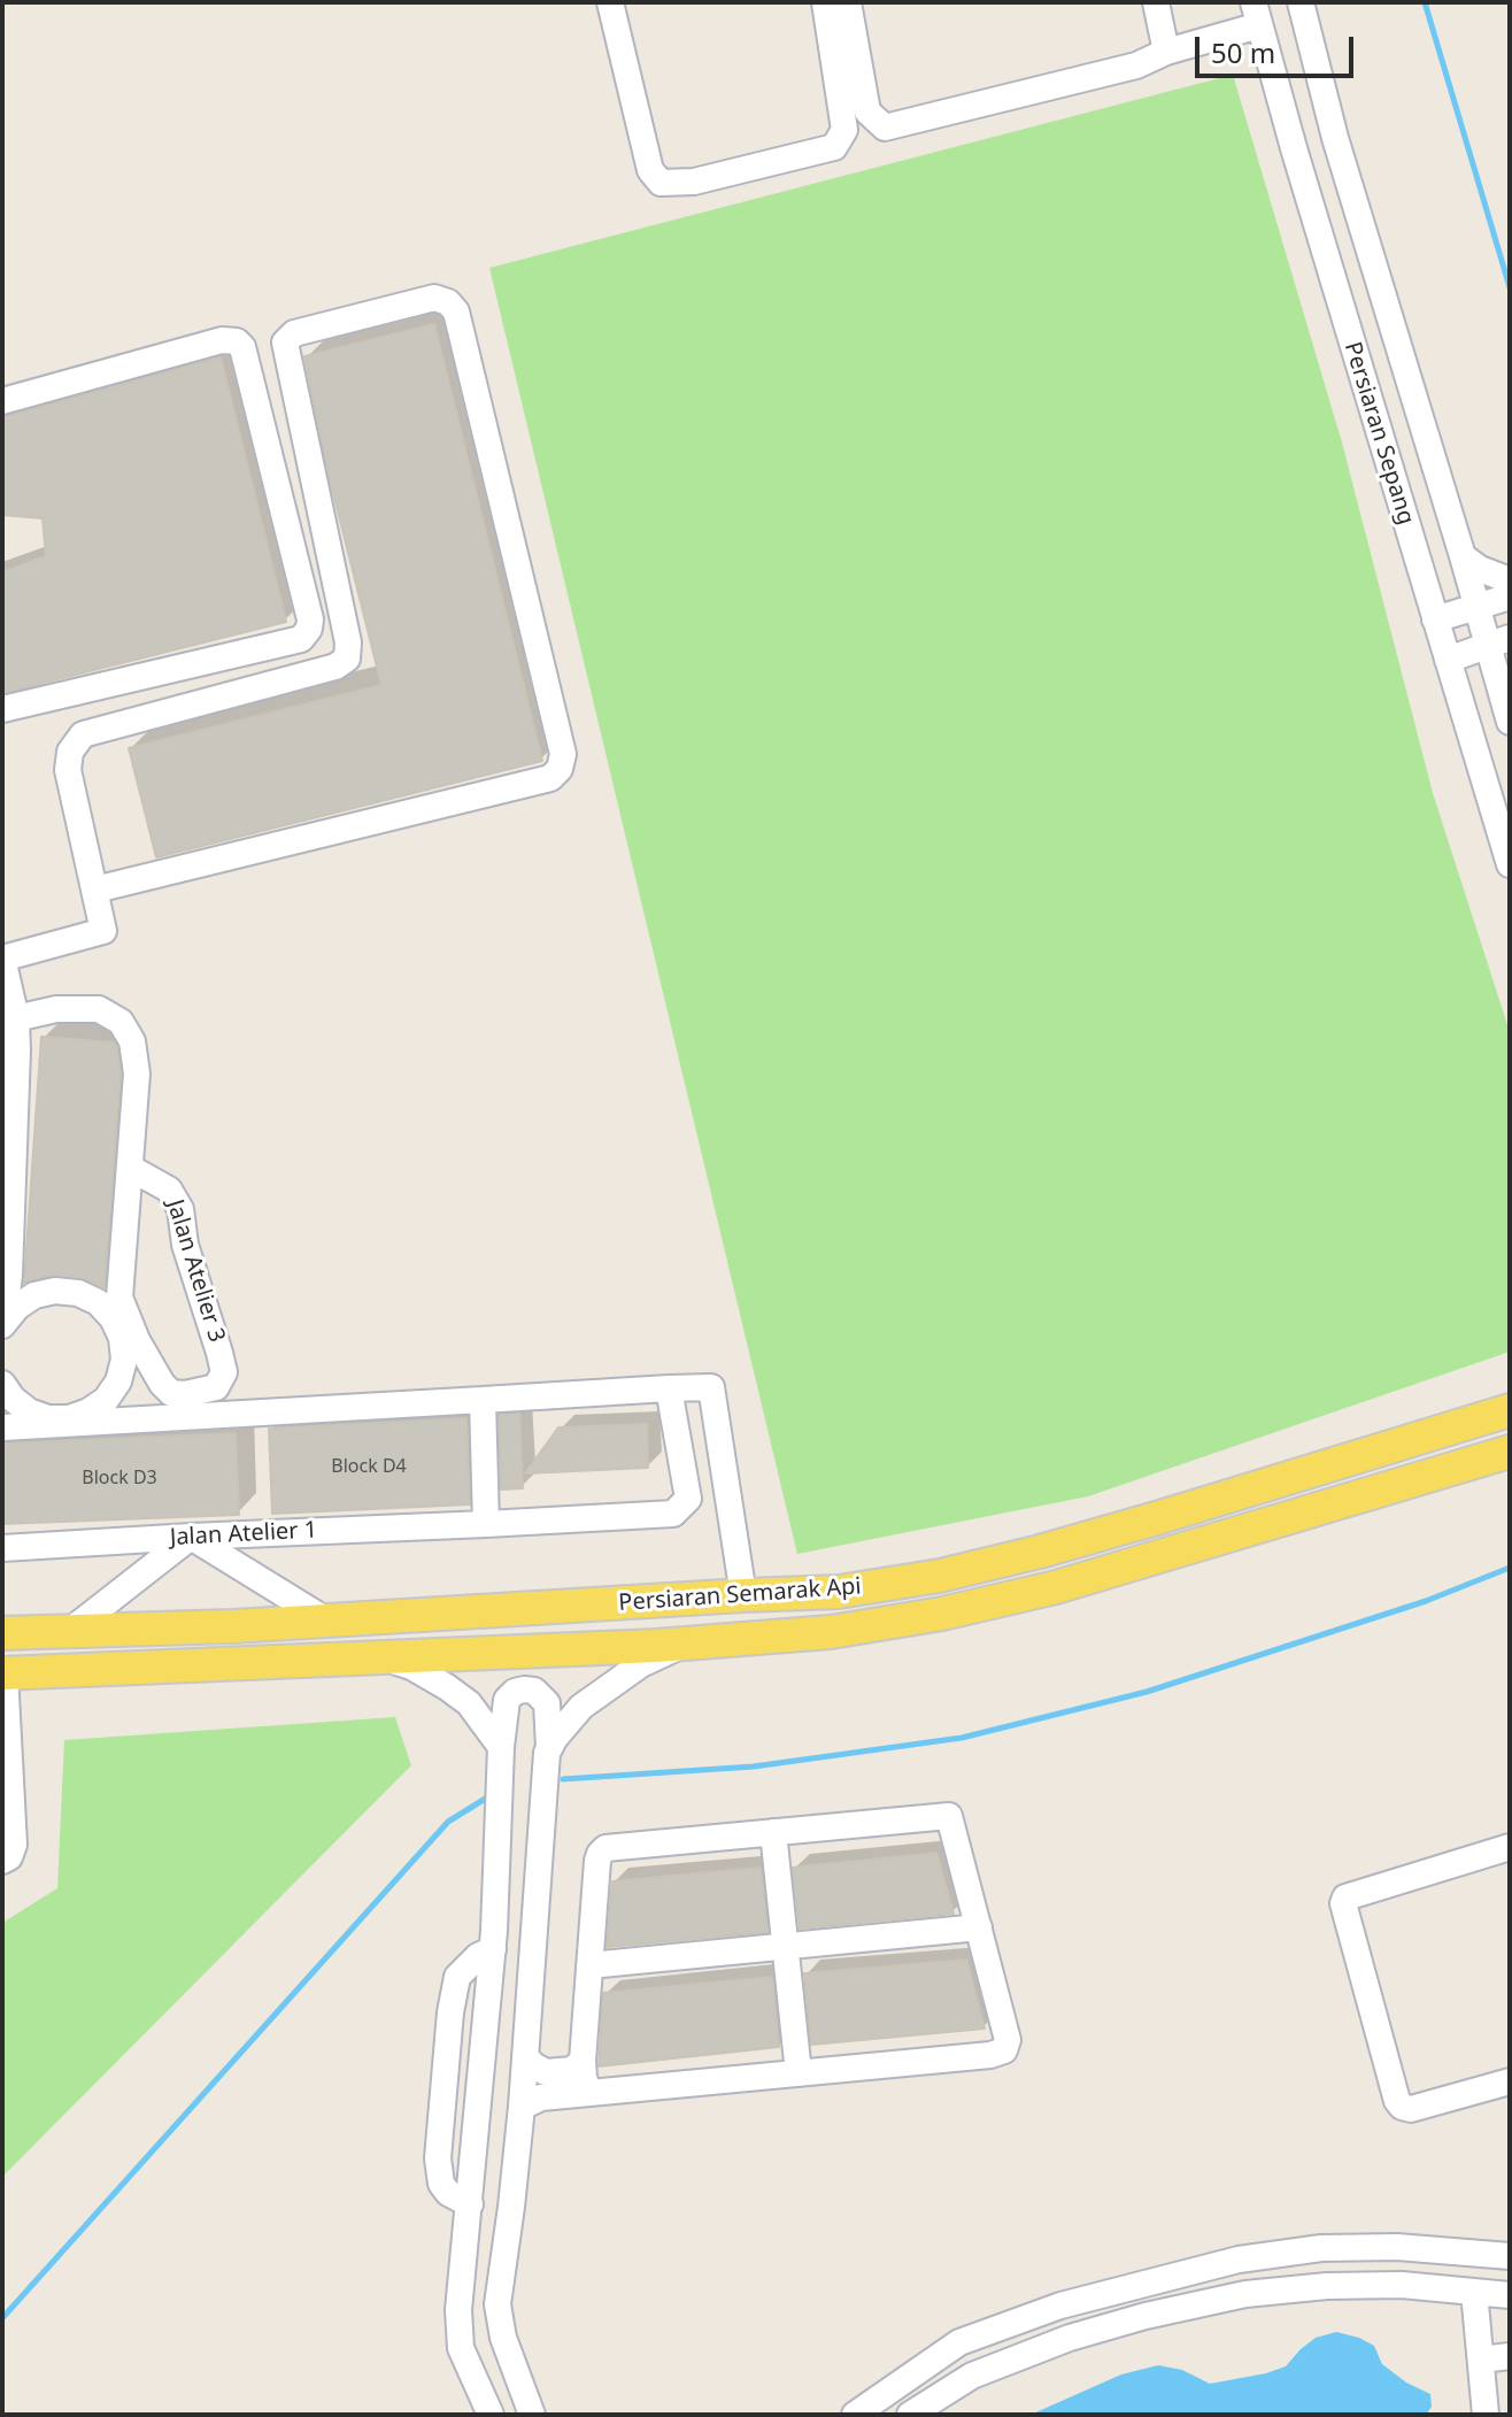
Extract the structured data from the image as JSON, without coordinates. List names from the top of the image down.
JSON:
{
  "streets": {
    "main road": ["Persiaran Semarak Api"],
    "street": ["Persiaran Sepang", "Jalan Atelier 3", "Jalan Atelier 1"]
  },
  "house_numbers": ["Block D4", "Block D3"],
  "scale_bar": "50 m"
}
